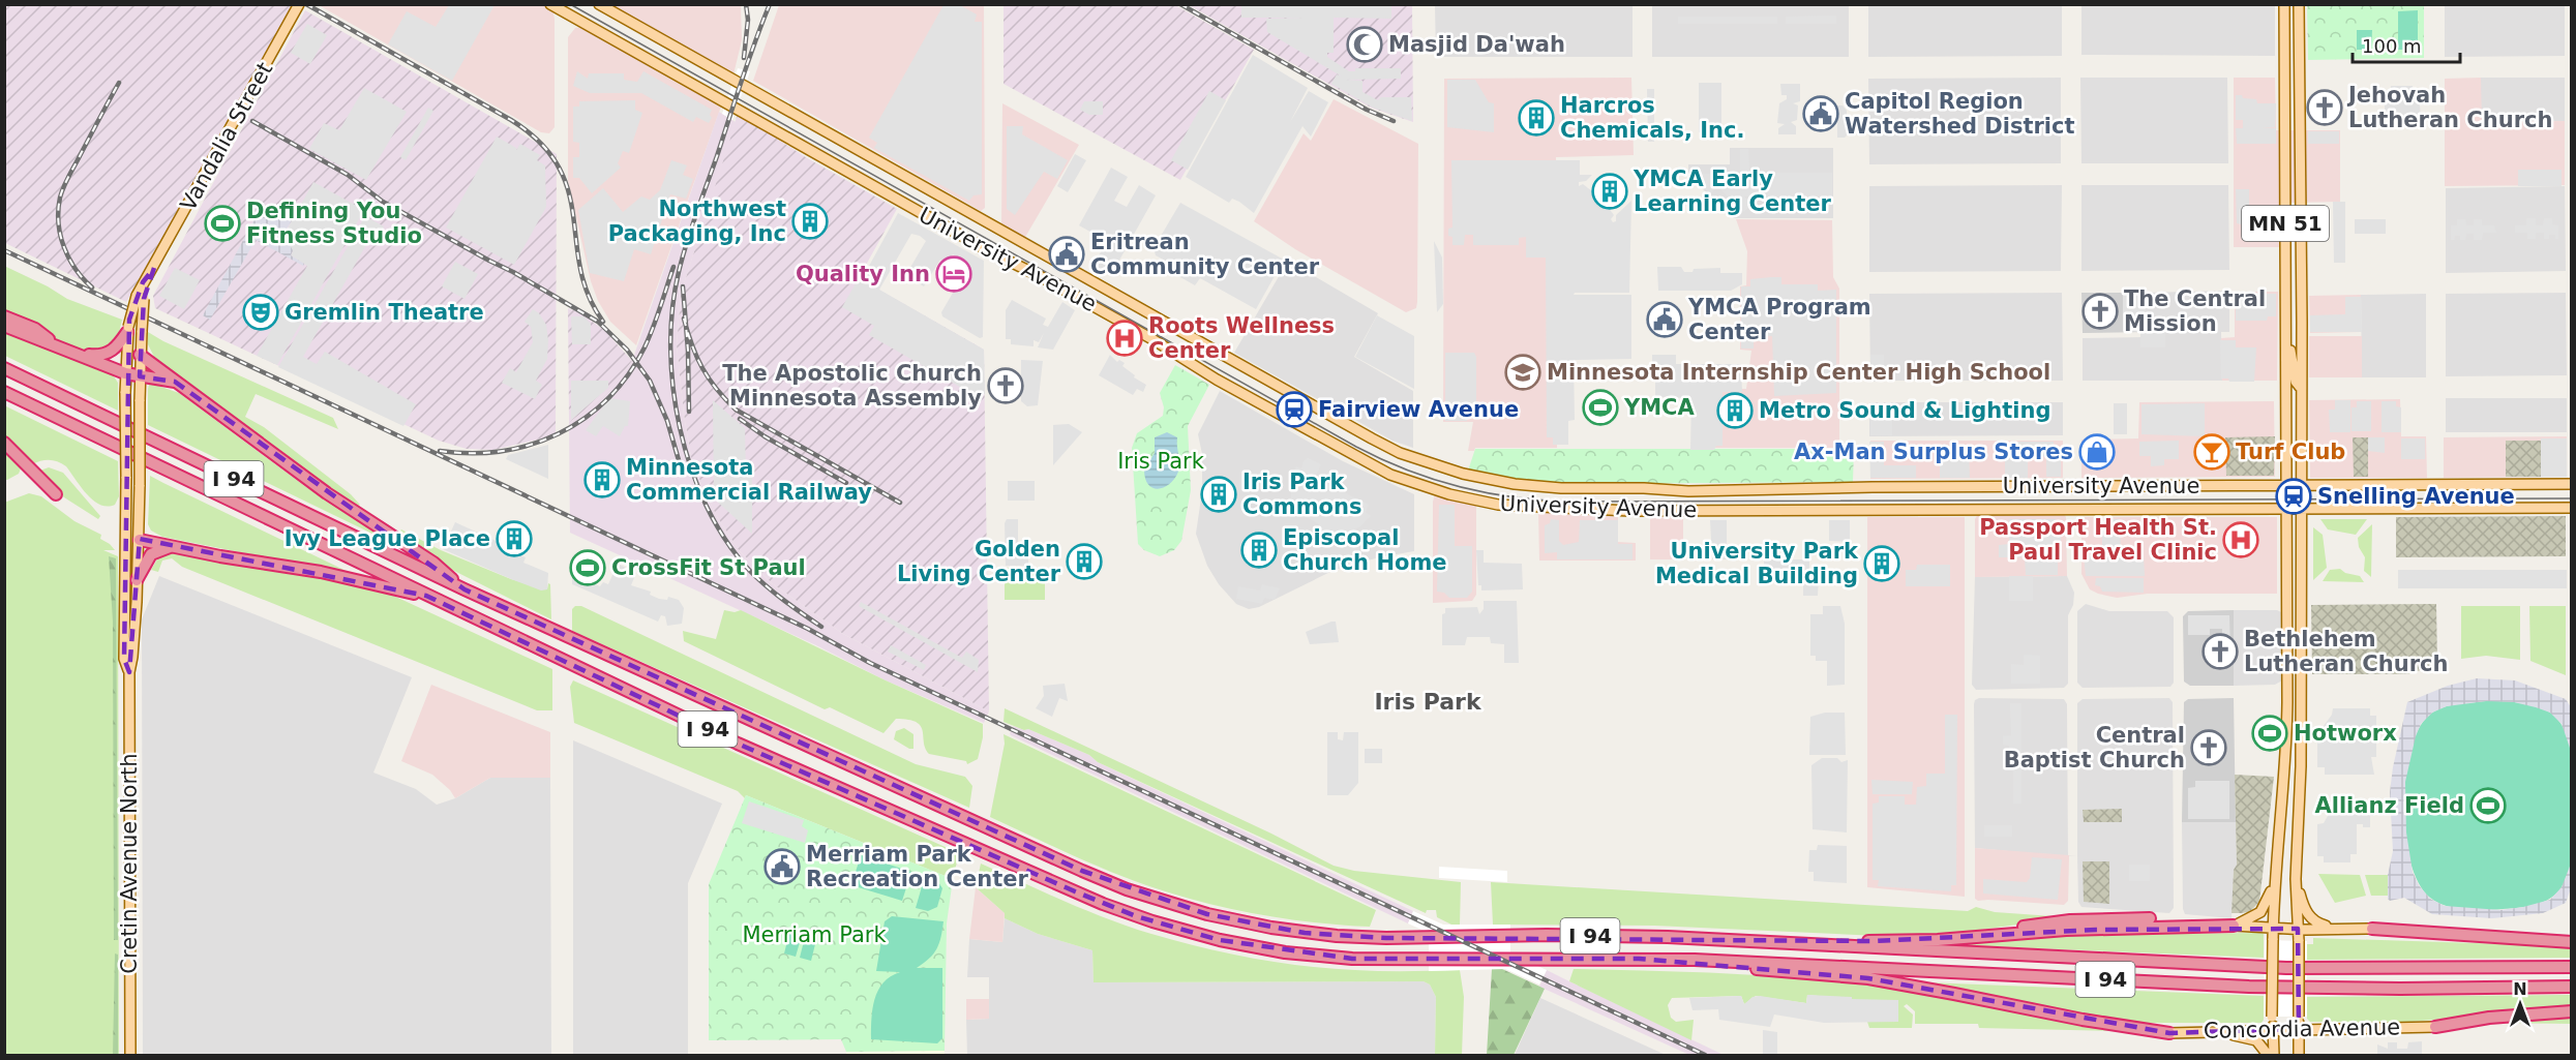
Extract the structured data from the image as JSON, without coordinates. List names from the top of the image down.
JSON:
{
  "streets": {
    "highway": ["I 94"],
    "main road": [
      "Vandalia Street",
      "MN 51",
      "University Avenue",
      "Cretin Avenue North",
      "Concordia Avenue"
    ]
  },
  "crossings": [
    ["Vandalia Street", "Cretin Avenue North"],
    ["MN 51", "University Avenue"],
    ["MN 51", "Concordia Avenue"]
  ],
  "districts": ["Iris Park"],
  "parks": ["Iris Park", "Merriam Park"],
  "places": {
    "mosque": ["Masjid Da'wah"],
    "church": [
      "Jehovah Lutheran Church",
      "The Central Mission",
      "The Apostolic Church Minnesota Assembly",
      "Bethlehem Lutheran Church",
      "Central Baptist Church"
    ],
    "public building": [
      "Capitol Region Watershed District",
      "Eritrean Community Center",
      "YMCA Program Center",
      "Merriam Park Recreation Center"
    ],
    "building": [
      "Harcros Chemicals, Inc.",
      "YMCA Early Learning Center",
      "Northwest Packaging, Inc",
      "Metro Sound & Lighting",
      "Minnesota Commercial Railway",
      "Iris Park Commons",
      "Ivy League Place",
      "Episcopal Church Home",
      "Golden Living Center",
      "University Park Medical Building"
    ],
    "sports": [
      "Defining You Fitness Studio",
      "YMCA",
      "CrossFit St Paul",
      "Hotworx",
      "Allianz Field"
    ],
    "hotel": ["Quality Inn"],
    "theatre": ["Gremlin Theatre"],
    "hospital": ["Roots Wellness Center", "Passport Health St. Paul Travel Clinic"],
    "school or university": ["Minnesota Internship Center High School"],
    "station": ["Fairview Avenue", "Snelling Avenue"],
    "shop": ["Ax-Man Surplus Stores"],
    "bar": ["Turf Club"]
  },
  "scale_bar": "100 m",
  "north": "top"
}
